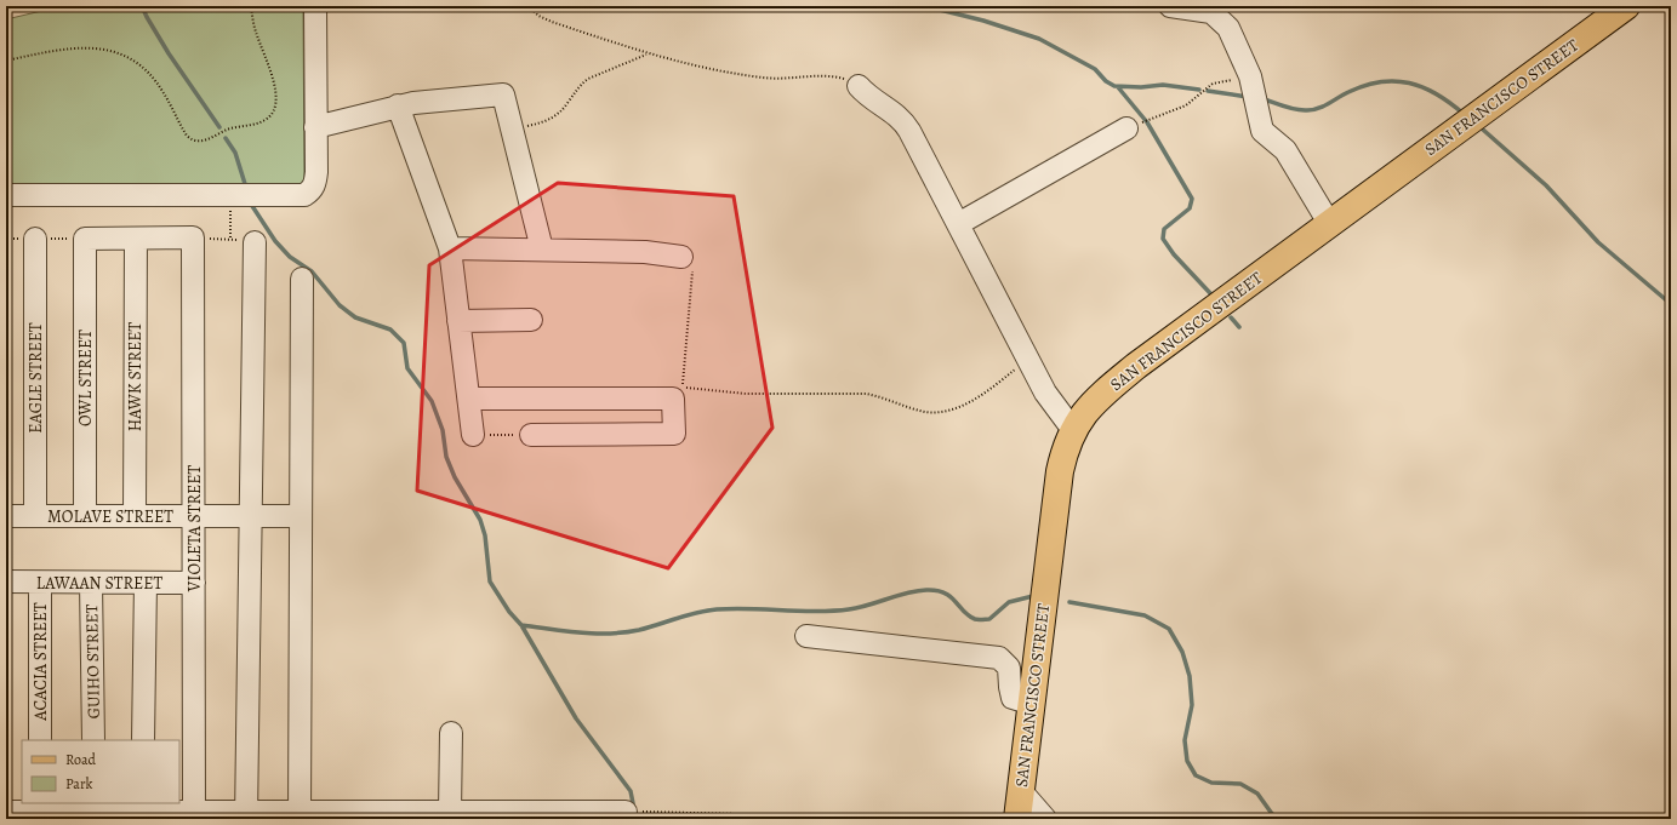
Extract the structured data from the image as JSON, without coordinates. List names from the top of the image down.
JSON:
{
  "streets": {
    "main road": ["SAN FRANCISCO STREET"],
    "street": [
      "HAWK STREET",
      "EAGLE STREET",
      "OWL STREET",
      "MOLAVE STREET",
      "VIOLETA STREET",
      "LAWAAN STREET",
      "ACACIA STREET",
      "GUIHO STREET"
    ]
  },
  "crossings": [
    ["HAWK STREET", "OWL STREET"],
    ["HAWK STREET", "MOLAVE STREET"],
    ["EAGLE STREET", "MOLAVE STREET"],
    ["OWL STREET", "MOLAVE STREET"],
    ["MOLAVE STREET", "VIOLETA STREET"],
    ["VIOLETA STREET", "LAWAAN STREET"],
    ["LAWAAN STREET", "ACACIA STREET"],
    ["LAWAAN STREET", "GUIHO STREET"]
  ],
  "legend": ["Road", "Park"]
}
